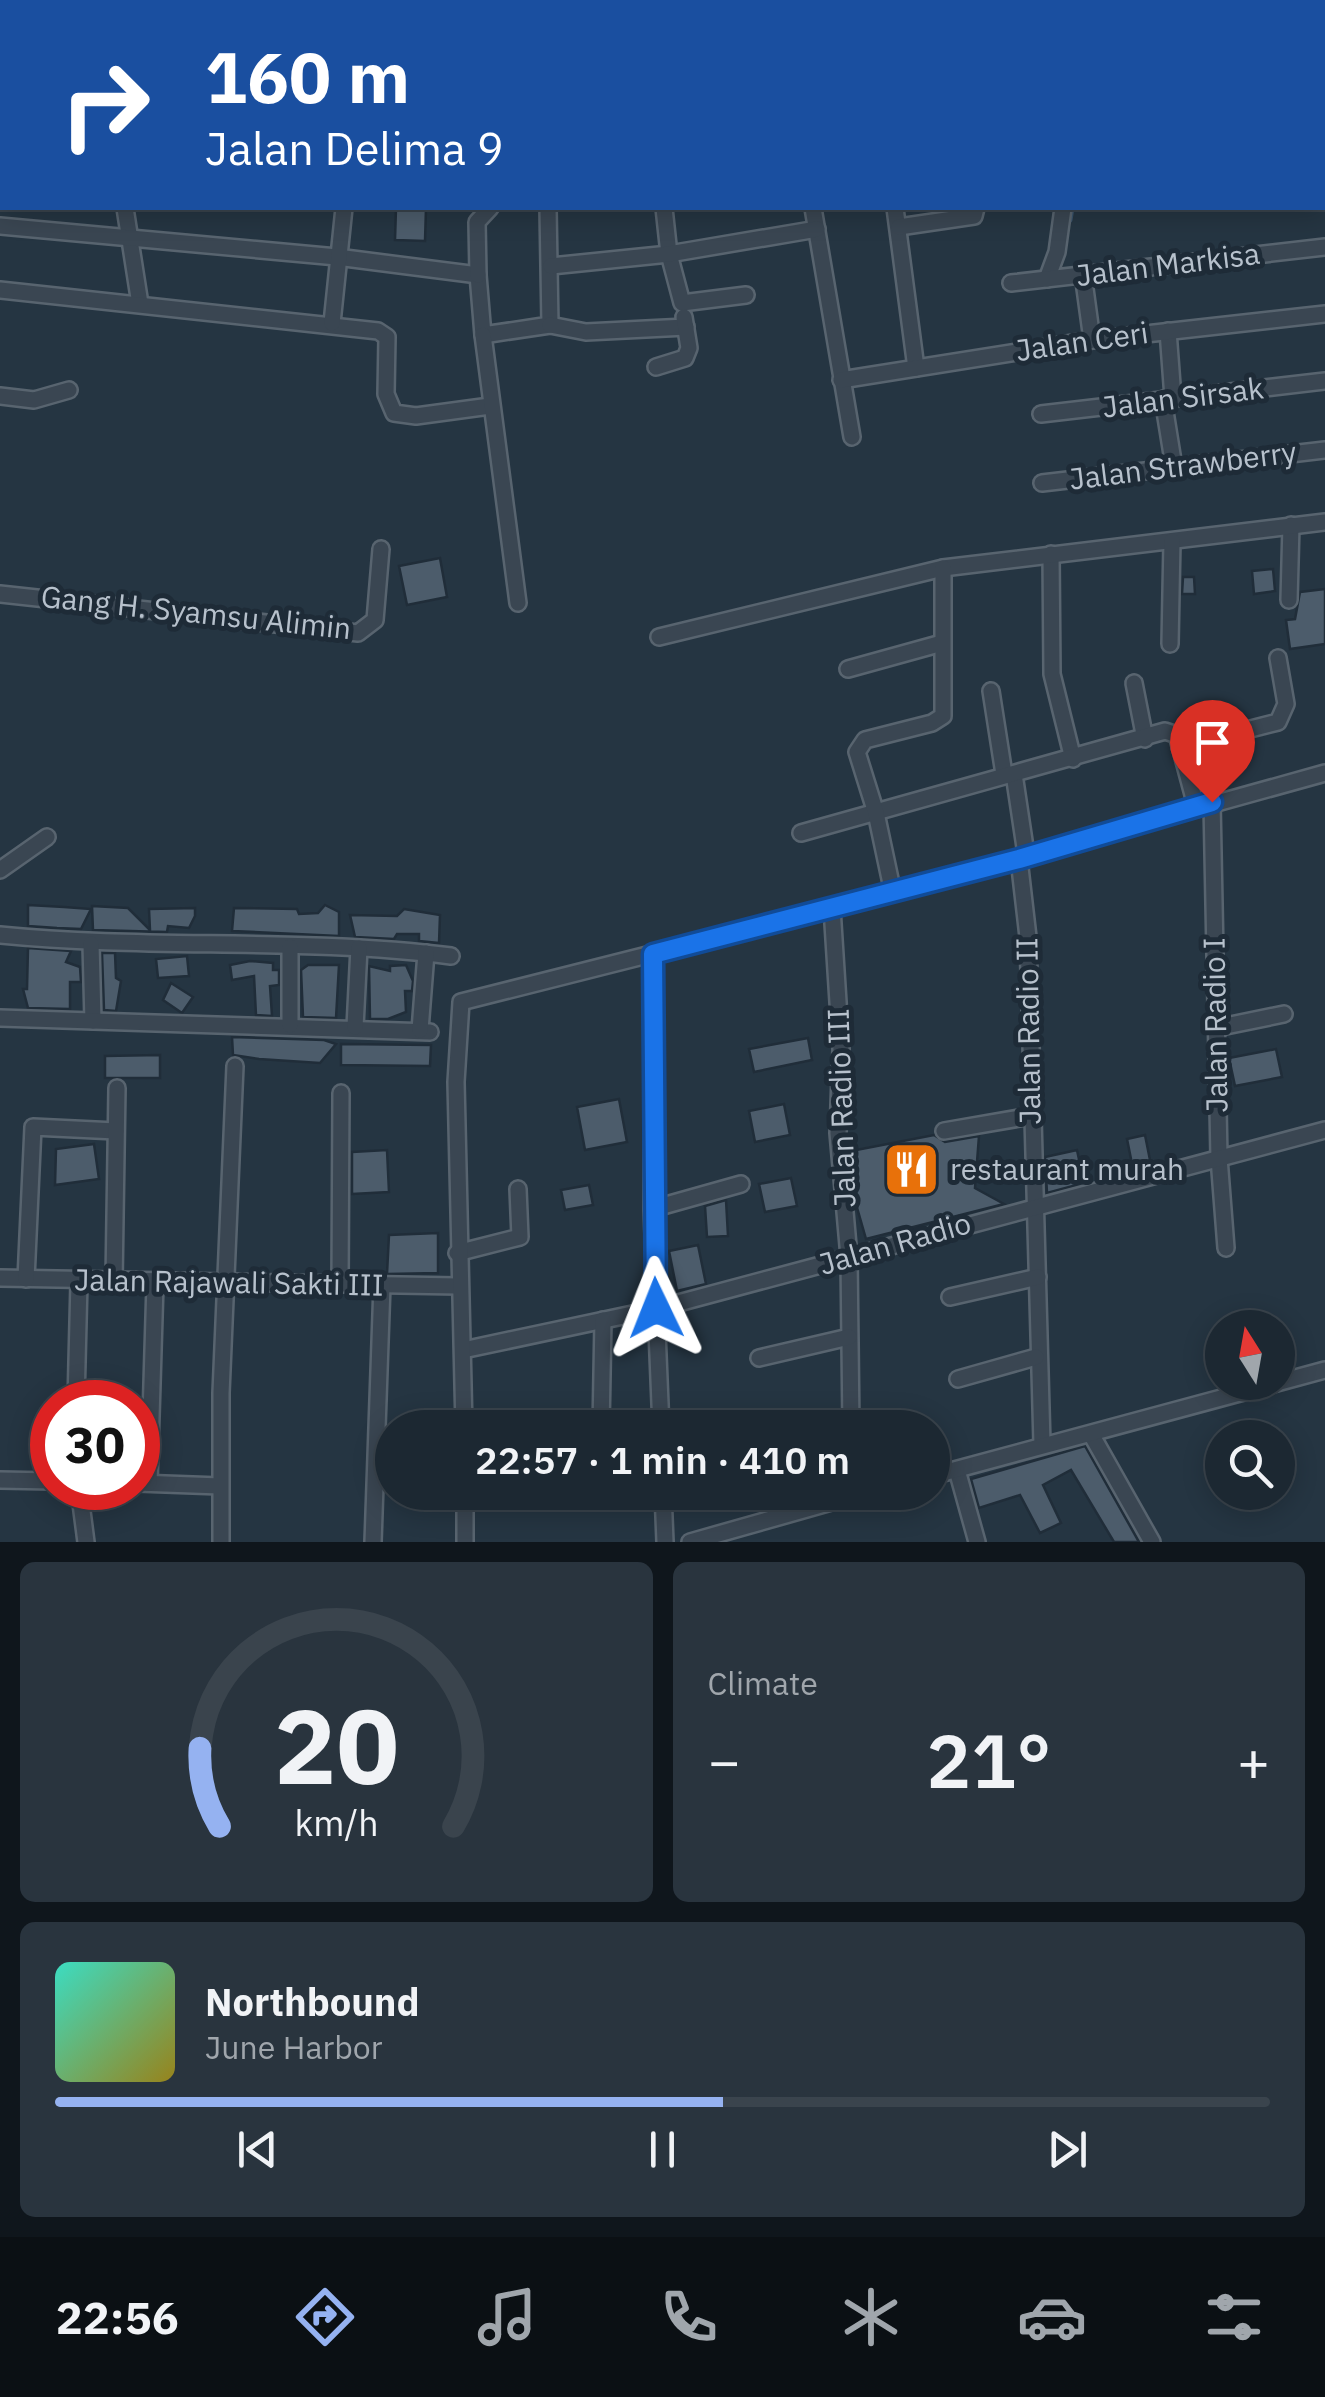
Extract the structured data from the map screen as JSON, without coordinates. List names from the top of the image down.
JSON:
{
  "streets": {
    "street": [
      "Jalan Markisa",
      "Jalan Ceri",
      "Jalan Sirsak",
      "Jalan Strawberry",
      "Gang H. Syamsu Alimin",
      "Jalan Radio I",
      "Jalan Radio II",
      "Jalan Radio III",
      "Jalan Radio",
      "Jalan Rajawali Sakti III"
    ]
  },
  "crossings": [
    ["Jalan Radio I", "Jalan Radio"],
    ["Jalan Radio II", "Jalan Radio"],
    ["Jalan Radio III", "Jalan Radio"]
  ],
  "places": {
    "restaurant": ["restaurant murah"]
  },
  "north": "top",
  "page": {
    "turn": ["160 m", "Jalan Delima 9"],
    "limit": "30",
    "trip": "22:57 · 1 min · 410 m",
    "tile": "Climate",
    "heat": ["−", "21°", "+"],
    "song": ["Northbound", "June Harbor"],
    "tabs": "22:56",
    "gauge": ["20", "km/h"]
  }
}
